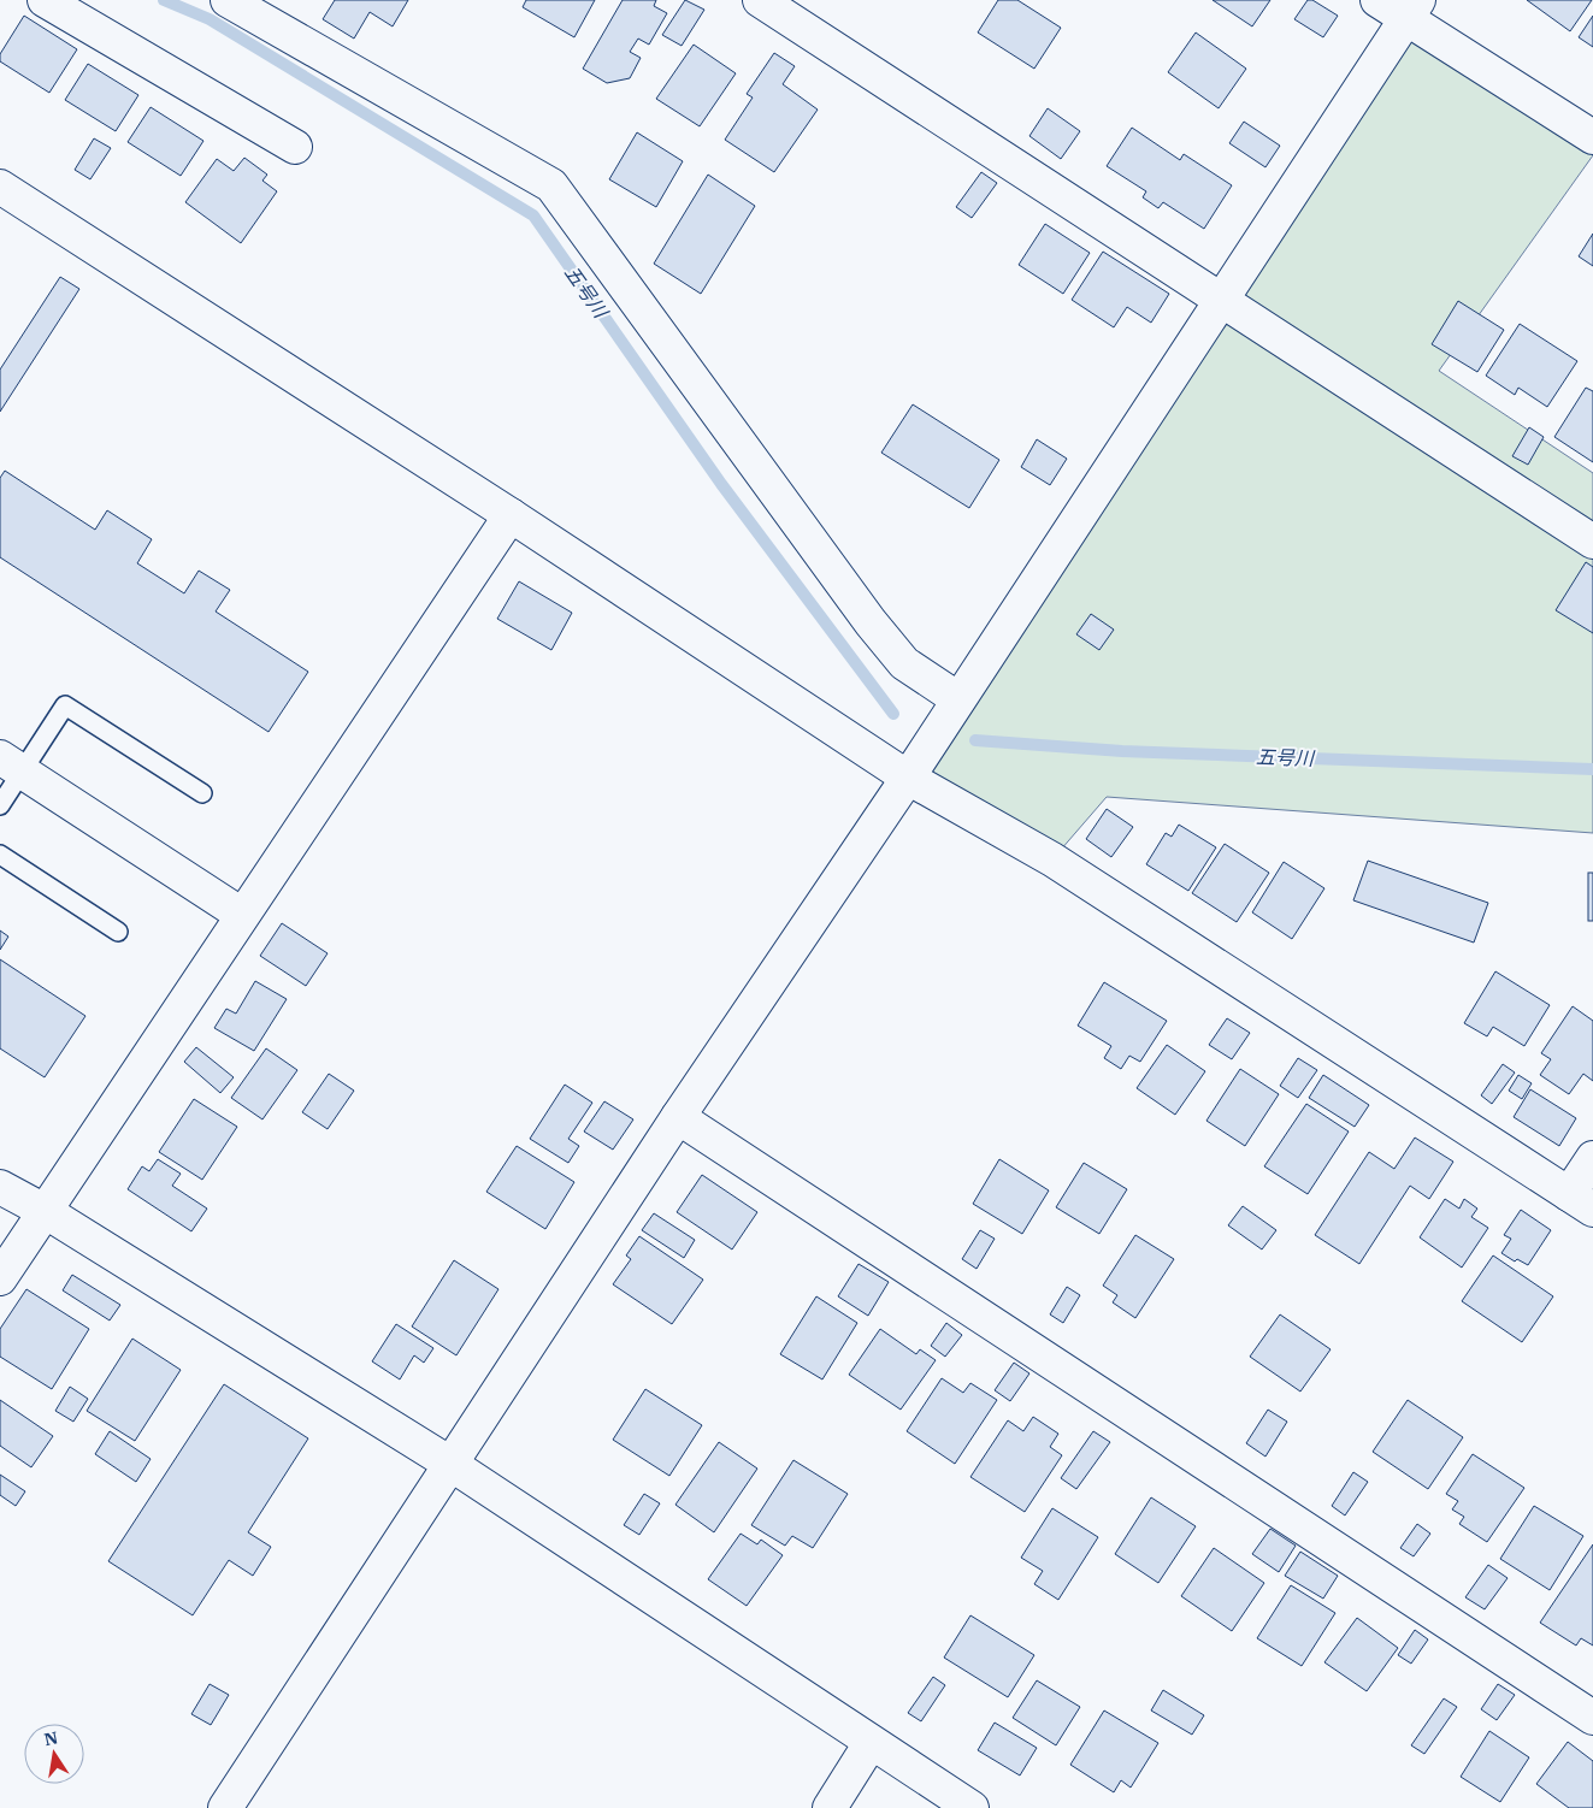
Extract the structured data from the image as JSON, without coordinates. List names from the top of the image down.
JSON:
{
  "water": ["五号川"],
  "north": "top"
}
